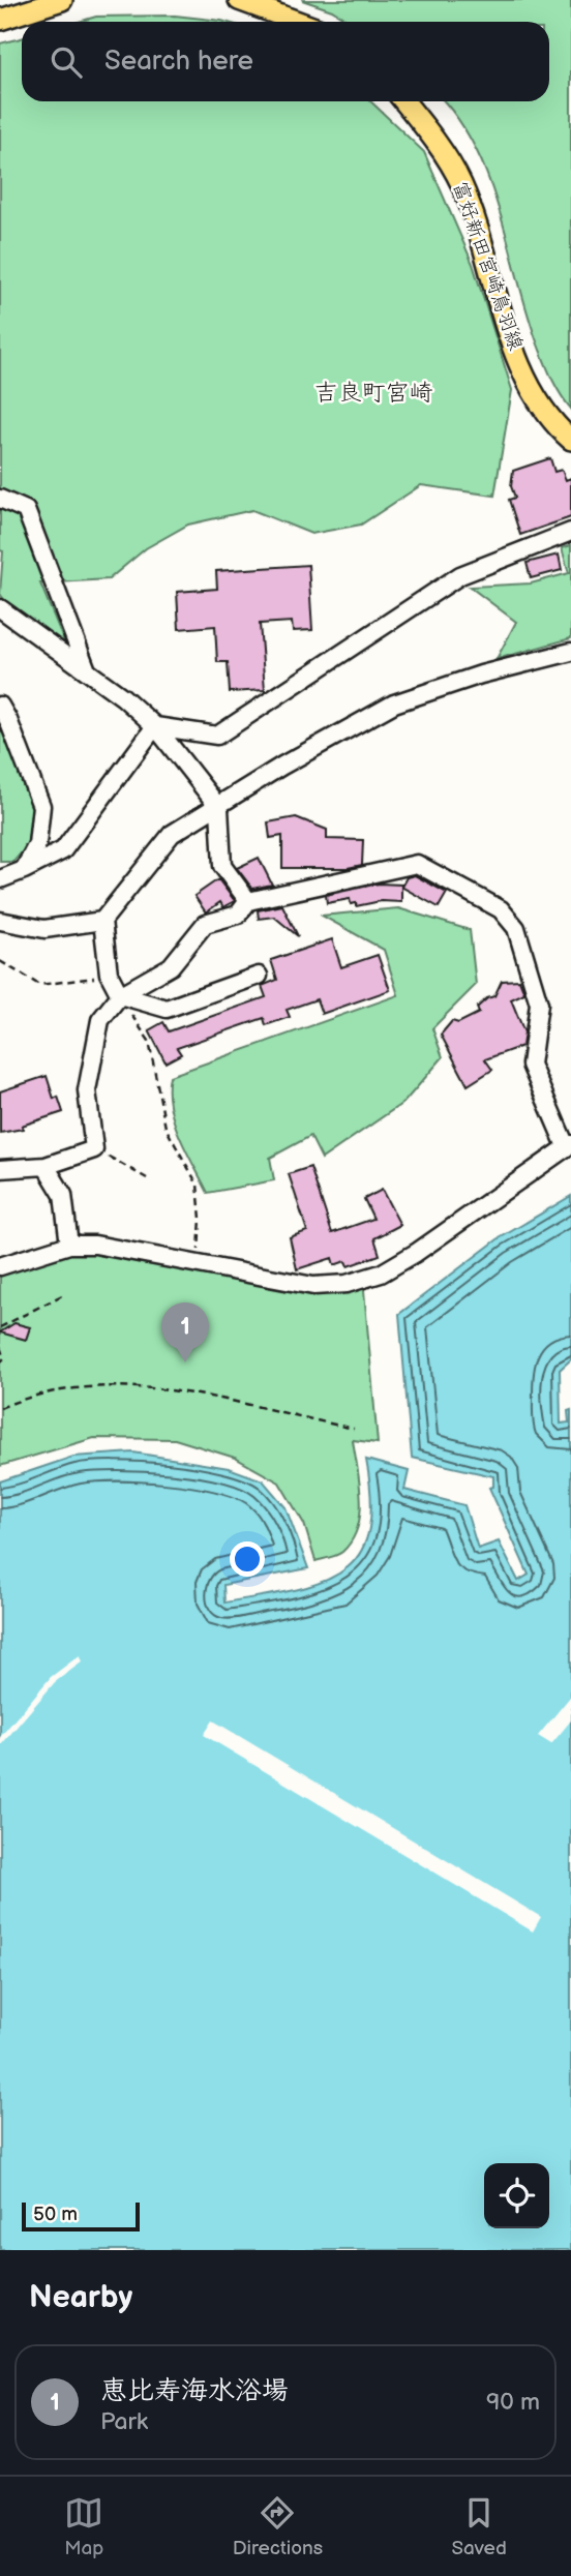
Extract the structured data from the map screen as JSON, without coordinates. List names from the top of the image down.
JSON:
{
  "streets": {
    "main road": ["富好新田宮崎鳥羽線"]
  },
  "districts": ["吉良町宮崎"],
  "scale_bar": "50 m",
  "page": {
    "search": "Search here",
    "pins": "1",
    "scale": "50 m",
    "heading": "Nearby",
    "list": [
      {
        "mark": "1",
        "name": "恵比寿海水浴場",
        "note": "Park",
        "value": "90 m"
      }
    ],
    "nav": ["Map", "Directions", "Saved"]
  }
}
